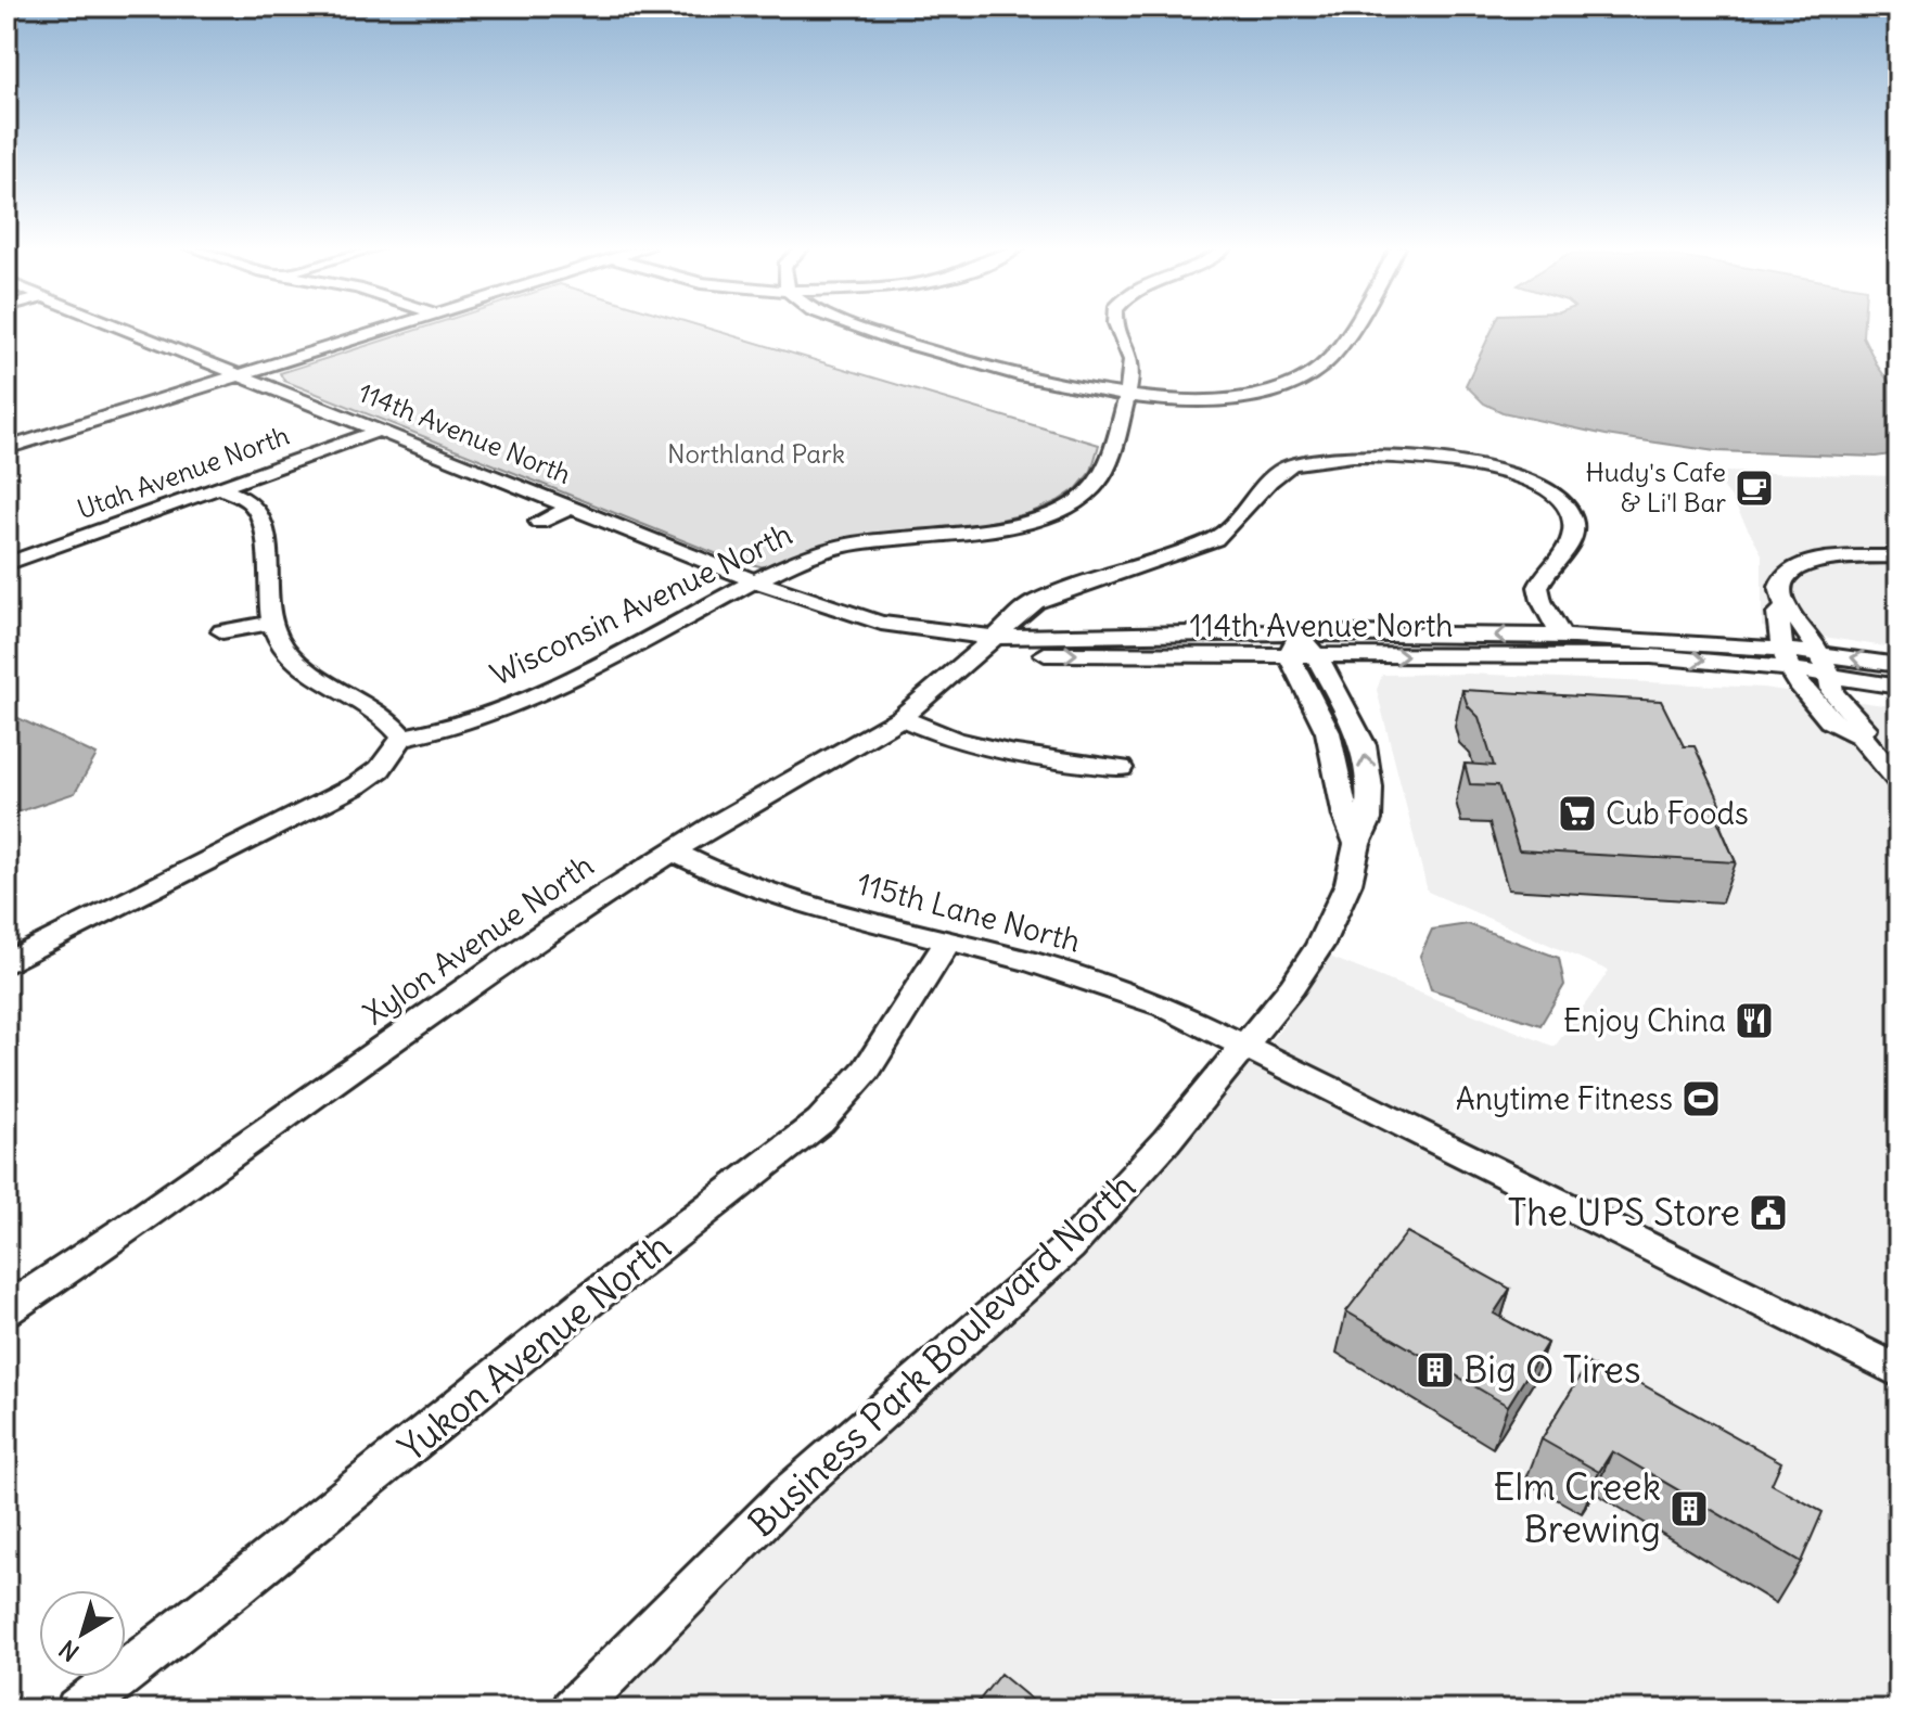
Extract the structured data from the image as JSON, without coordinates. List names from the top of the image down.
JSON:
{
  "streets": {
    "street": [
      "114th Avenue North",
      "Utah Avenue North",
      "Wisconsin Avenue North",
      "115th Lane North",
      "Xylon Avenue North",
      "Yukon Avenue North",
      "Business Park Boulevard North"
    ]
  },
  "crossings": [
    ["114th Avenue North", "Utah Avenue North"],
    ["114th Avenue North", "Wisconsin Avenue North"],
    ["114th Avenue North", "Xylon Avenue North"],
    ["114th Avenue North", "Business Park Boulevard North"],
    ["115th Lane North", "Xylon Avenue North"],
    ["115th Lane North", "Yukon Avenue North"],
    ["115th Lane North", "Business Park Boulevard North"]
  ],
  "parks": ["Northland Park"],
  "places": {
    "cafe": ["Hudy's Cafe & Li'l Bar"],
    "supermarket": ["Cub Foods"],
    "restaurant": ["Enjoy China"],
    "sports": ["Anytime Fitness"],
    "public building": ["The UPS Store"],
    "building": ["Big O Tires", "Elm Creek Brewing"]
  },
  "north": "bottom left"
}
